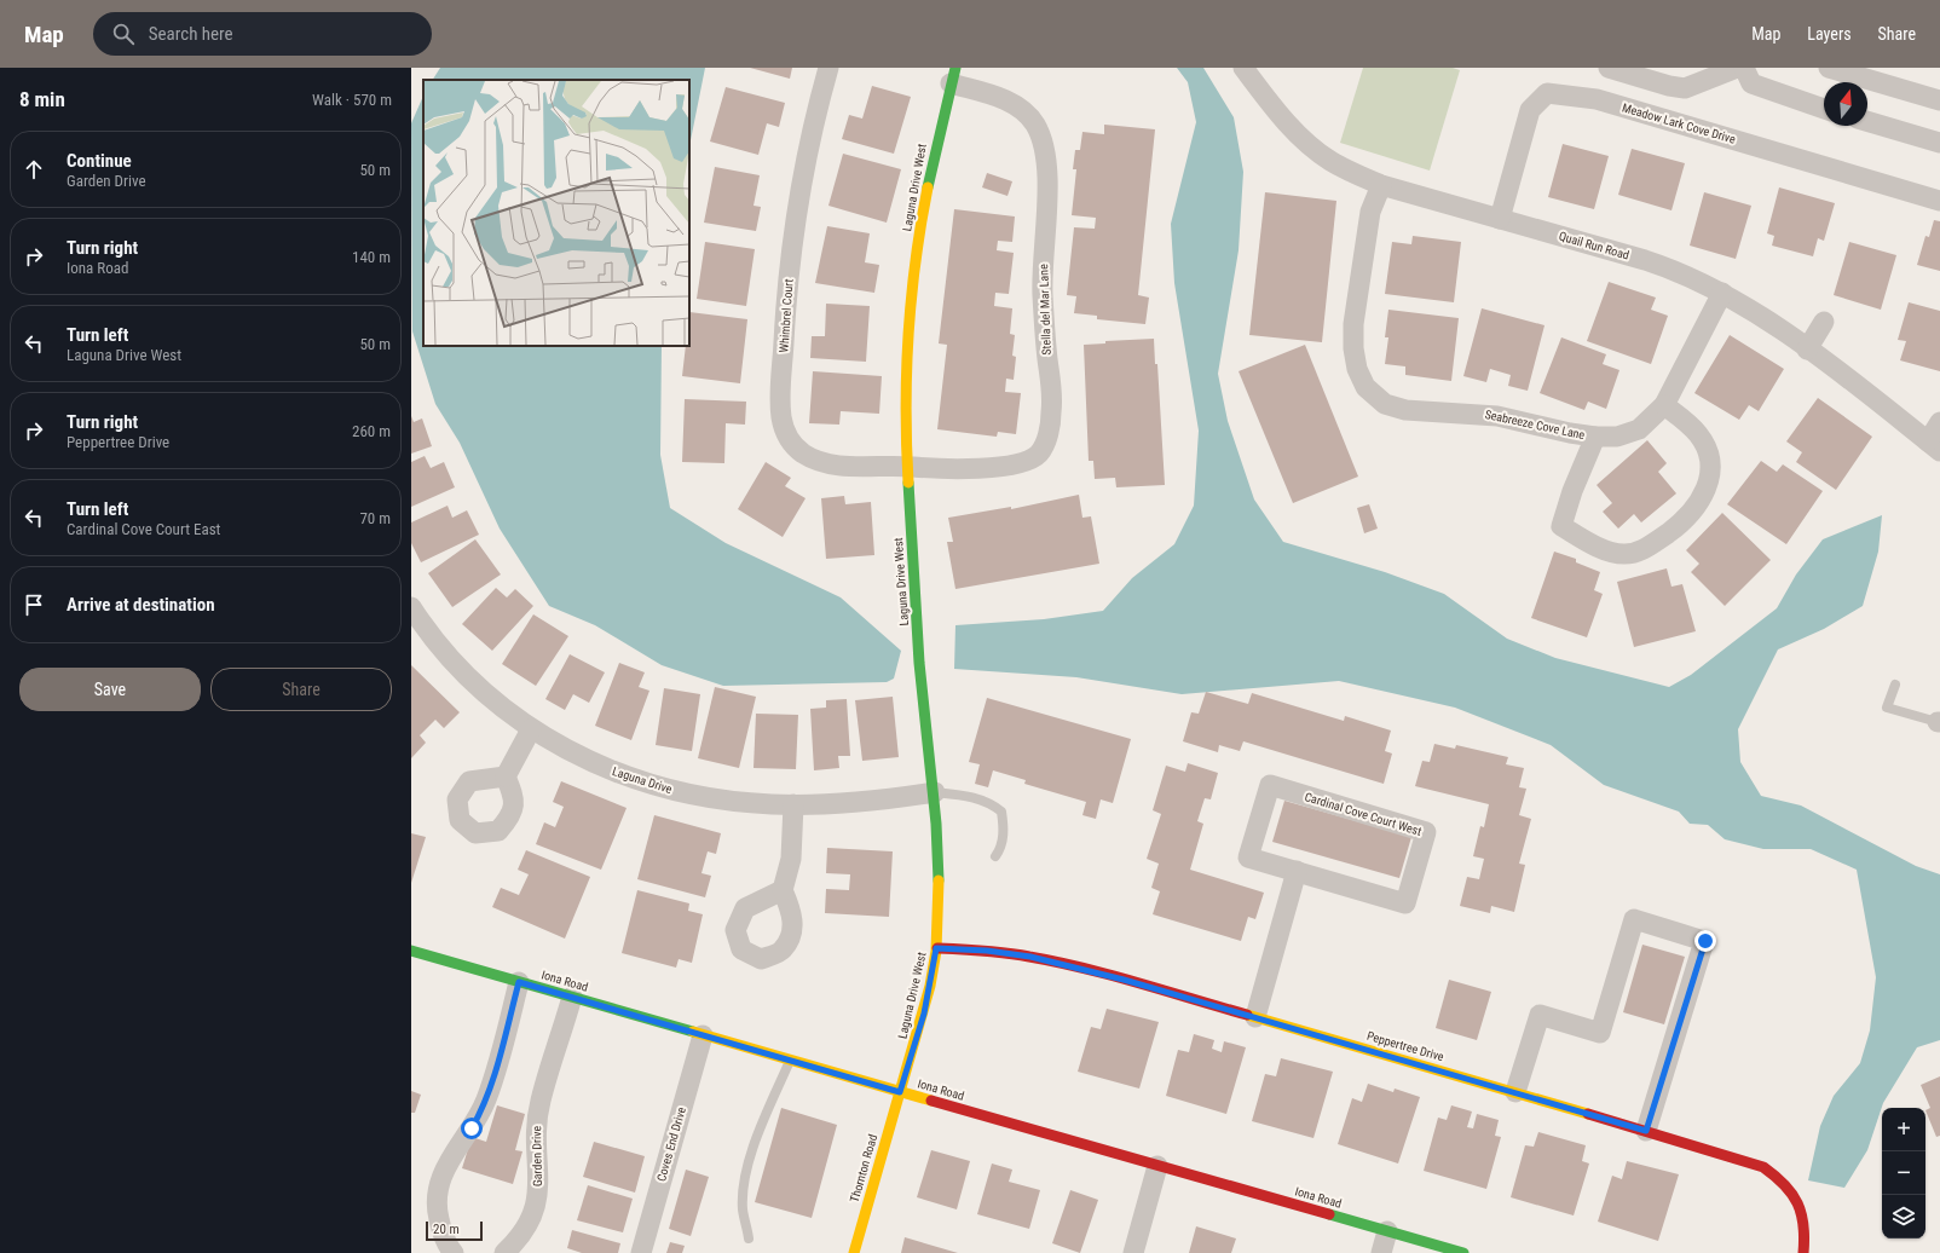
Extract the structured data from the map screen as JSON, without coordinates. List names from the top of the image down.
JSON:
{
  "streets": {
    "street": [
      "Meadow Lark Cove Drive",
      "Laguna Drive West",
      "Quail Run Road",
      "Stella del Mar Lane",
      "Whimbrel Court",
      "Seabreeze Cove Lane",
      "Laguna Drive",
      "Cardinal Cove Court West",
      "Iona Road",
      "Peppertree Drive",
      "Coves End Drive",
      "Garden Drive",
      "Thornton Road"
    ]
  },
  "crossings": [
    ["Meadow Lark Cove Drive", "Quail Run Road"],
    ["Laguna Drive West", "Stella del Mar Lane"],
    ["Laguna Drive West", "Whimbrel Court"],
    ["Laguna Drive West", "Laguna Drive"],
    ["Laguna Drive West", "Iona Road"],
    ["Laguna Drive West", "Peppertree Drive"],
    ["Laguna Drive West", "Thornton Road"],
    ["Quail Run Road", "Seabreeze Cove Lane"],
    ["Stella del Mar Lane", "Whimbrel Court"],
    ["Iona Road", "Coves End Drive"],
    ["Iona Road", "Garden Drive"],
    ["Iona Road", "Thornton Road"]
  ],
  "scale_bar": "20 m",
  "north": "top",
  "page": {
    "header": "Map",
    "search": "Search here",
    "nav": ["Map", "Layers", "Share"],
    "heading": ["8 min", "Walk · 570 m"],
    "list": [
      ["Continue", "Garden Drive", "50 m"],
      ["Turn right", "Iona Road", "140 m"],
      ["Turn left", "Laguna Drive West", "50 m"],
      ["Turn right", "Peppertree Drive", "260 m"],
      ["Turn left", "Cardinal Cove Court East", "70 m"],
      "Arrive at destination"
    ],
    "buttons": ["Save", "Share"],
    "map_buttons": ["+", "−"],
    "scale": "20 m"
  }
}
